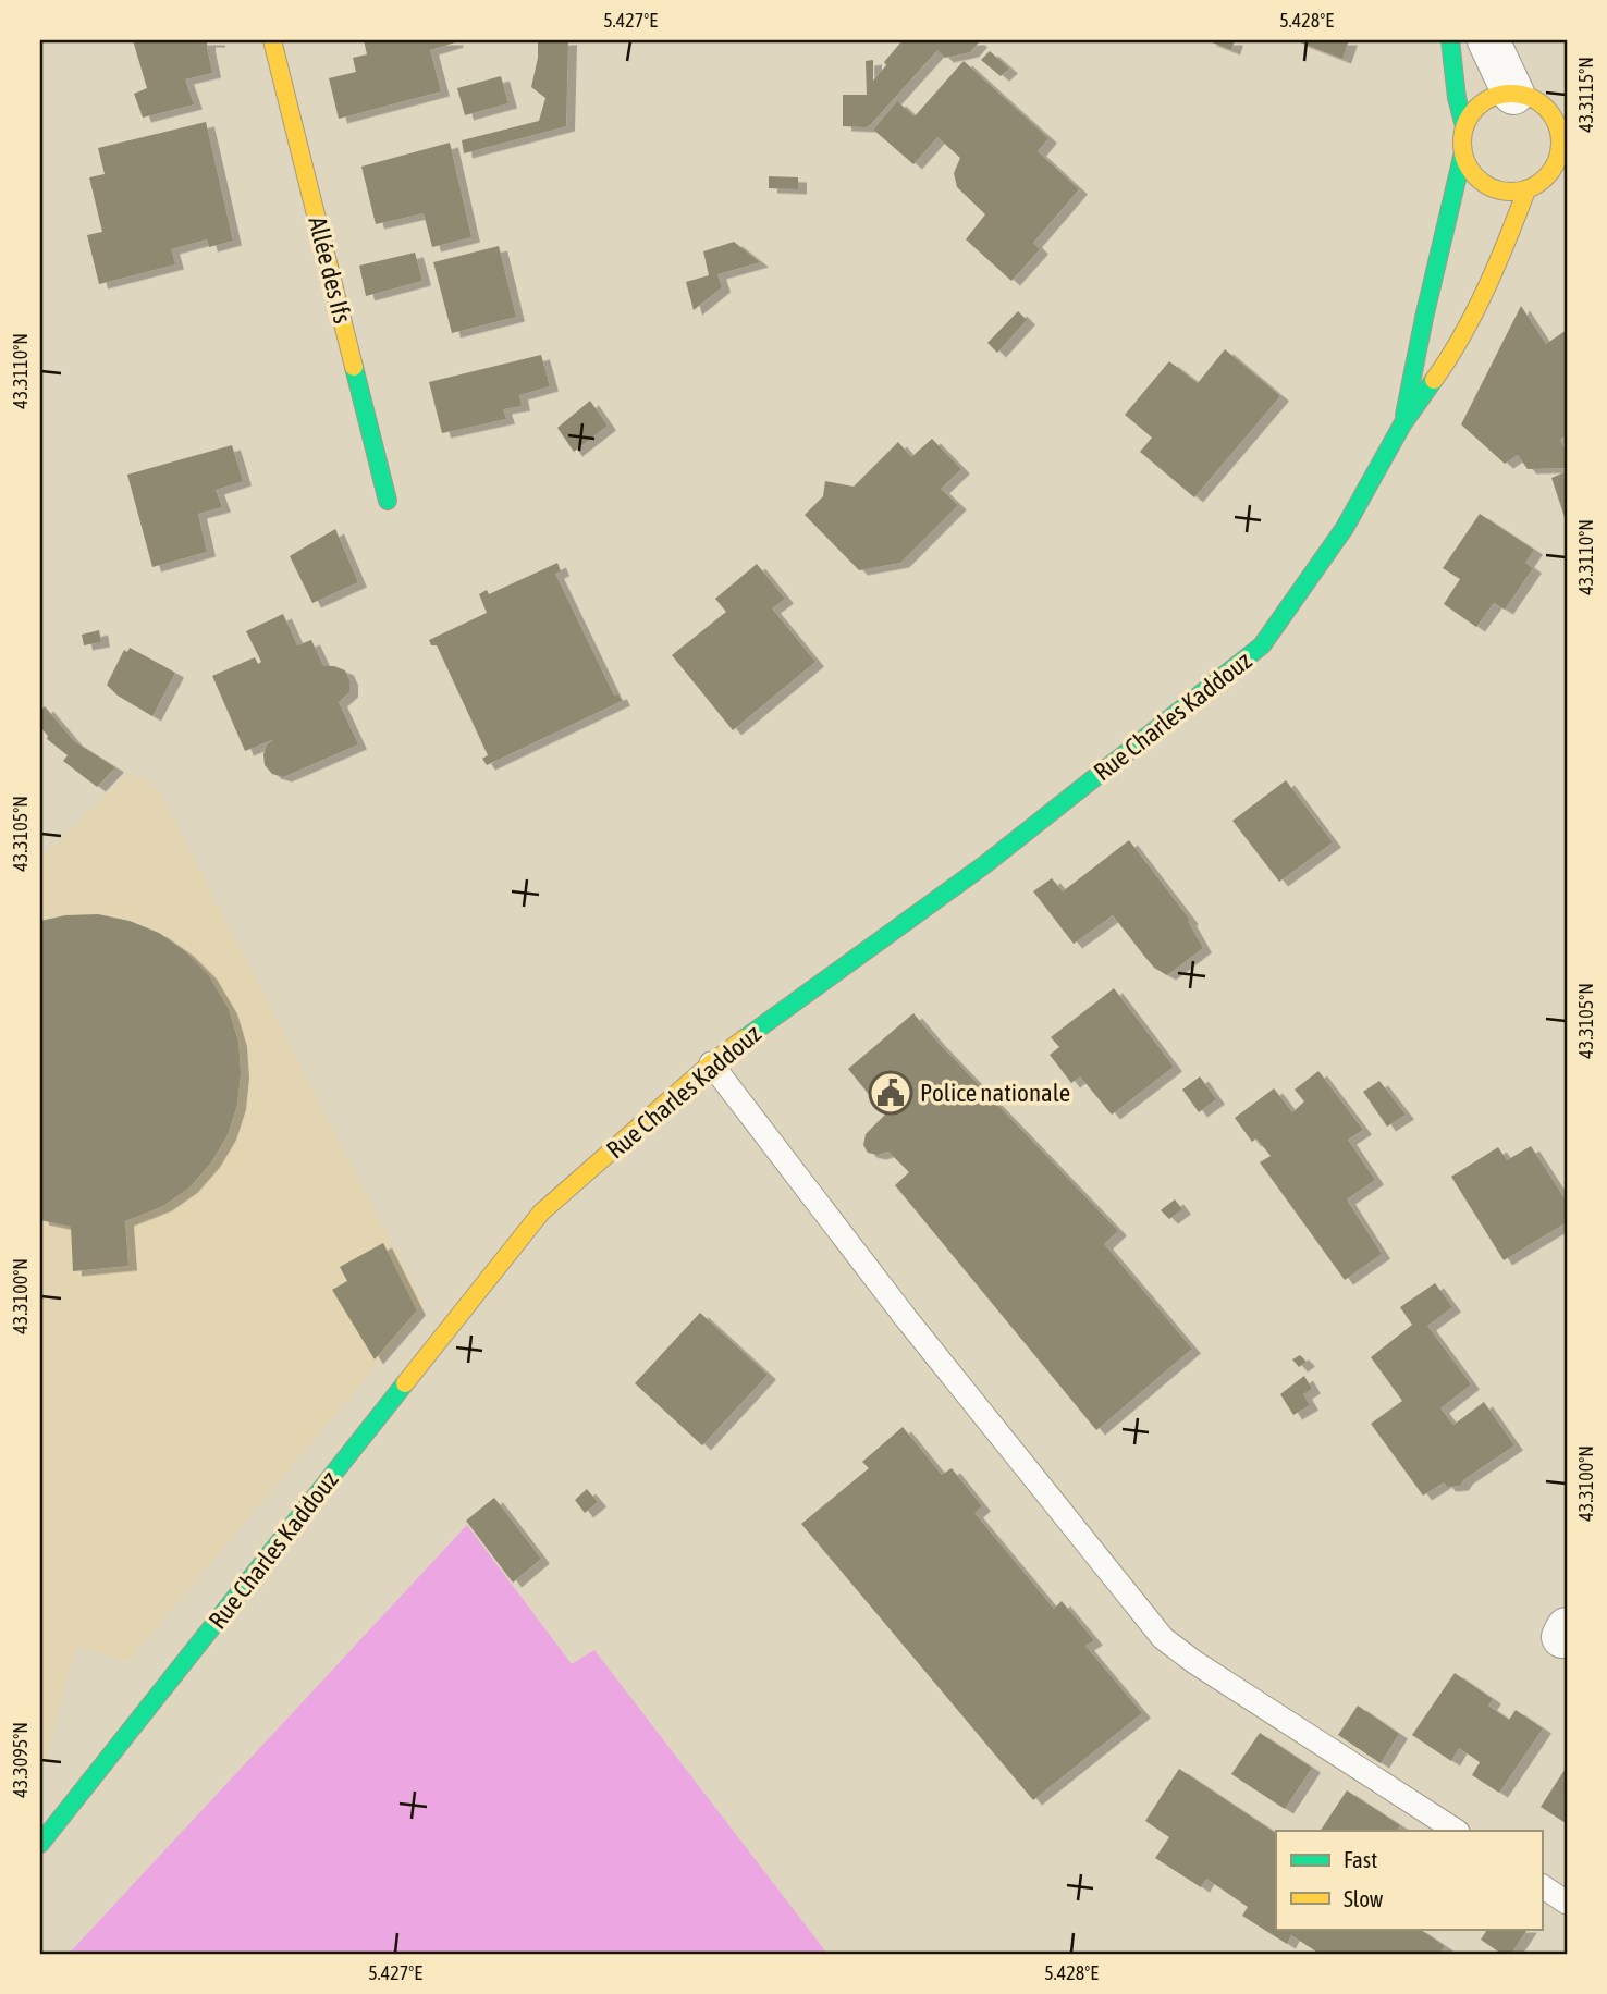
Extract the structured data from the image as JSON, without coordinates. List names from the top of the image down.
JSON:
{
  "streets": {
    "street": ["Allée des Ifs", "Rue Charles Kaddouz"]
  },
  "places": {
    "public building": ["Police nationale"]
  },
  "legend": ["Fast", "Slow"],
  "coordinates": [
    "5.427°E",
    "5.428°E",
    "43.3115°N",
    "43.3110°N",
    "43.3105°N",
    "43.3100°N",
    "43.3095°N"
  ]
}
